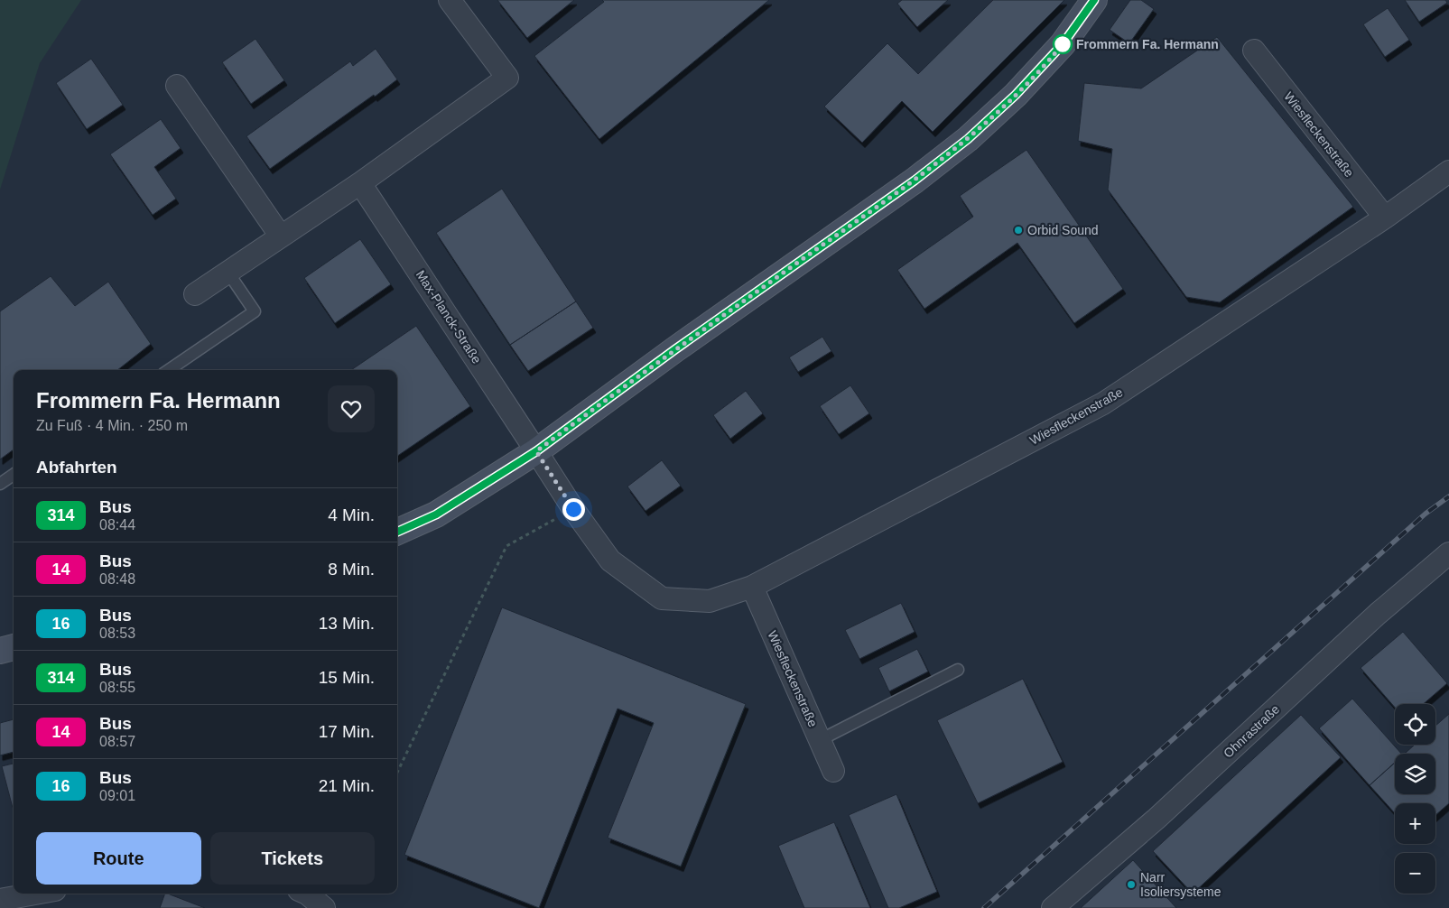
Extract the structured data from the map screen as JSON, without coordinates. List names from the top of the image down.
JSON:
{
  "streets": {
    "street": ["Wiesfleckenstraße", "Max-Planck-Straße", "Ohnrastraße"]
  },
  "crossings": [
    ["Wiesfleckenstraße", "Max-Planck-Straße"]
  ],
  "places": ["Frommern Fa. Hermann", "Orbid Sound", "Narr Isoliersysteme"],
  "lines": ["bus line 314"],
  "page": {
    "heading": [
      ["Frommern Fa. Hermann", "Zu Fuß · 4 Min. · 250 m"],
      "Abfahrten"
    ],
    "list": [
      {
        "mark": "314",
        "name": "Bus",
        "note": "08:44",
        "value": "4 Min."
      },
      {
        "mark": "14",
        "name": "Bus",
        "note": "08:48",
        "value": "8 Min."
      },
      {
        "mark": "16",
        "name": "Bus",
        "note": "08:53",
        "value": "13 Min."
      },
      {
        "mark": "314",
        "name": "Bus",
        "note": "08:55",
        "value": "15 Min."
      },
      {
        "mark": "14",
        "name": "Bus",
        "note": "08:57",
        "value": "17 Min."
      },
      {
        "mark": "16",
        "name": "Bus",
        "note": "09:01",
        "value": "21 Min."
      }
    ],
    "map_buttons": ["+", "−"],
    "buttons": ["Route", "Tickets"]
  }
}
